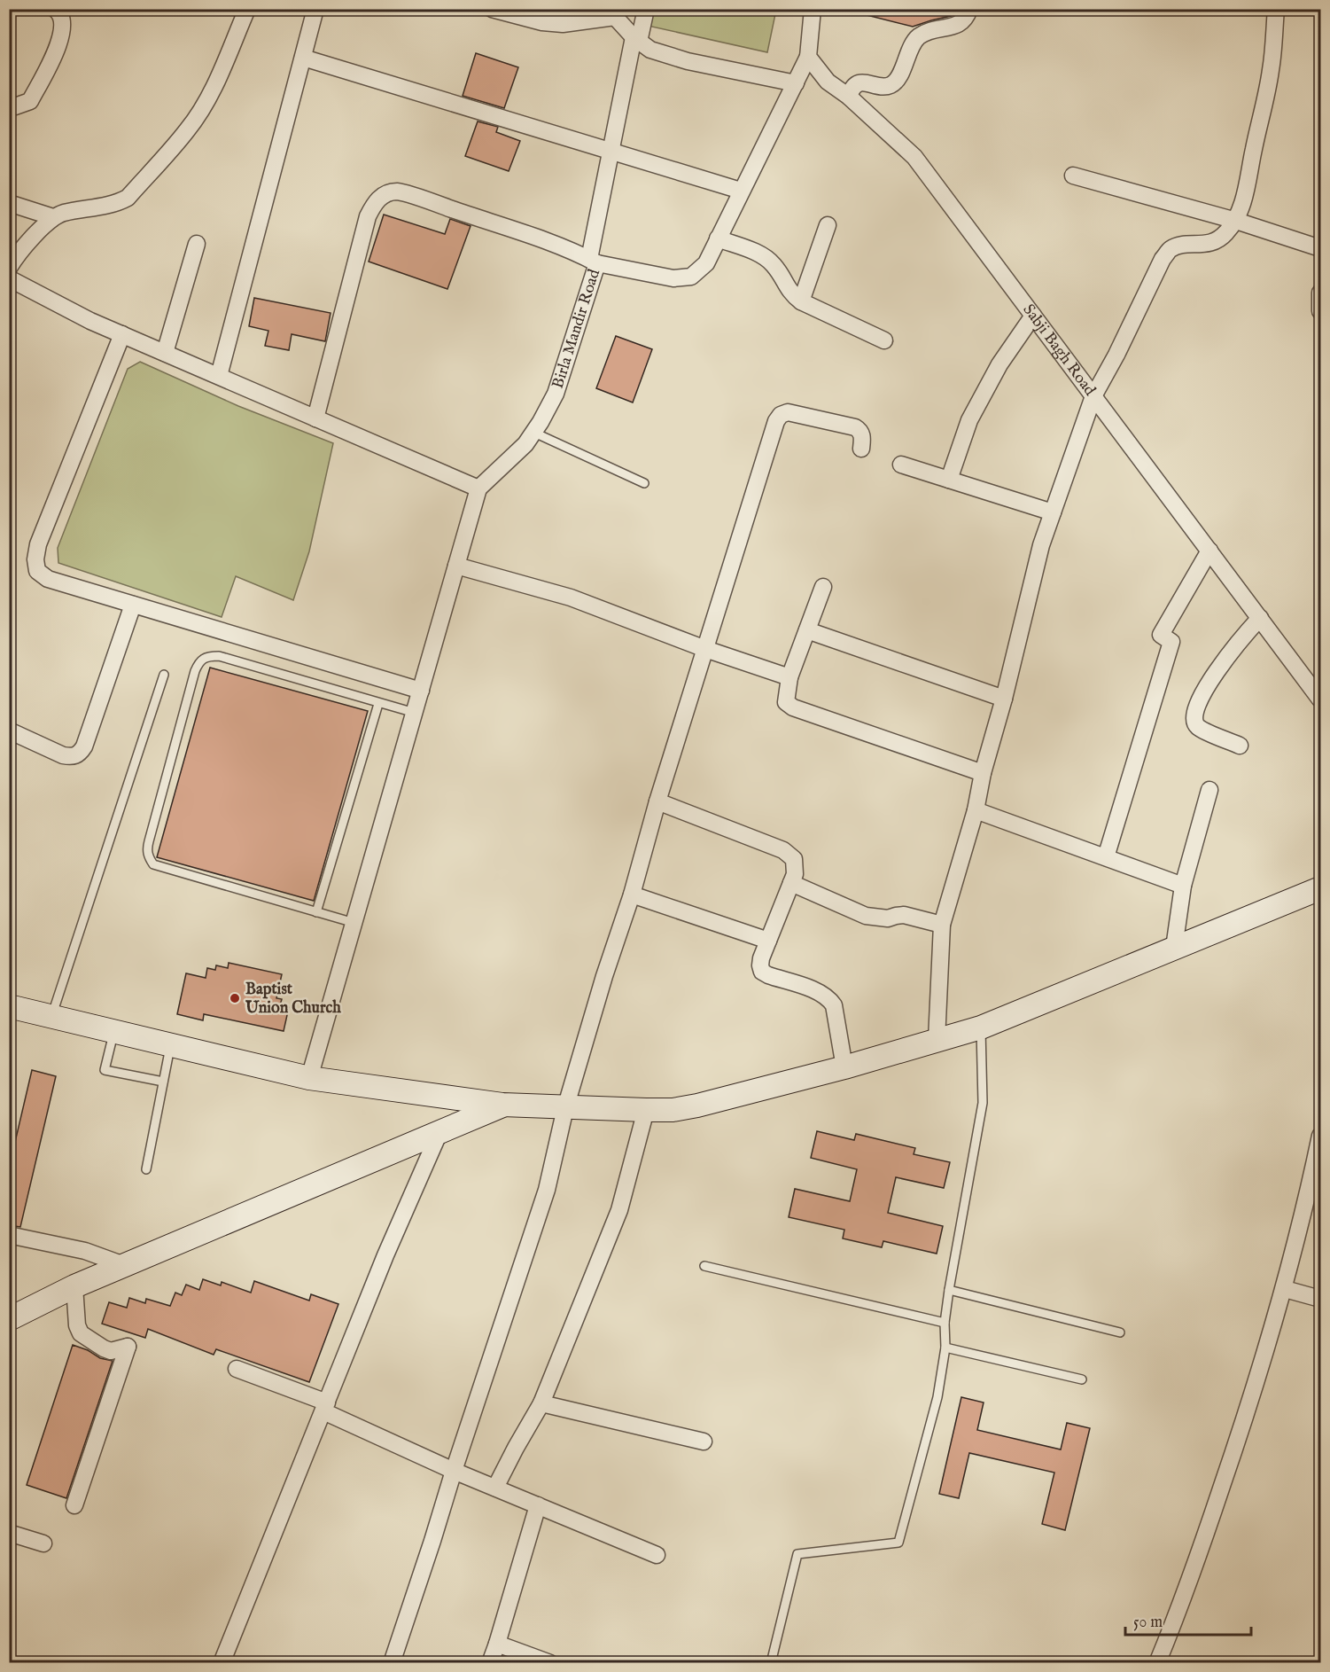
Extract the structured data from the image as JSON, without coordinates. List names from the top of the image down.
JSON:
{
  "streets": {
    "street": ["Birla Mandir Road", "Sabji Bagh Road"]
  },
  "crossings": [
    ["Birla Mandir Road", "Sabji Bagh Road"]
  ],
  "places": ["Baptist Union Church"],
  "scale_bar": "50 m"
}
